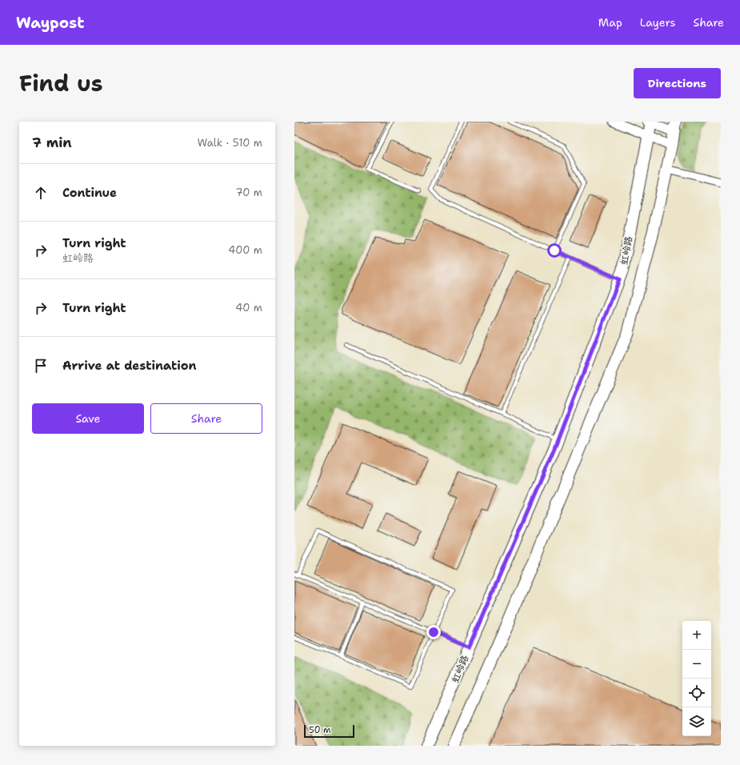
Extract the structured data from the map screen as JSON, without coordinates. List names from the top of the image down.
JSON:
{
  "streets": {
    "main road": ["虹岭路"]
  },
  "scale_bar": "50 m",
  "page": {
    "header": "Waypost",
    "nav": ["Map", "Layers", "Share"],
    "title": "Find us",
    "buttons": [
      "Directions",
      ["Save", "Share"]
    ],
    "heading": ["7 min", "Walk · 510 m"],
    "list": [
      ["Continue", "70 m"],
      ["Turn right", "虹岭路", "400 m"],
      ["Turn right", "40 m"],
      "Arrive at destination"
    ],
    "map_buttons": ["+", "−"],
    "scale": "50 m"
  }
}
